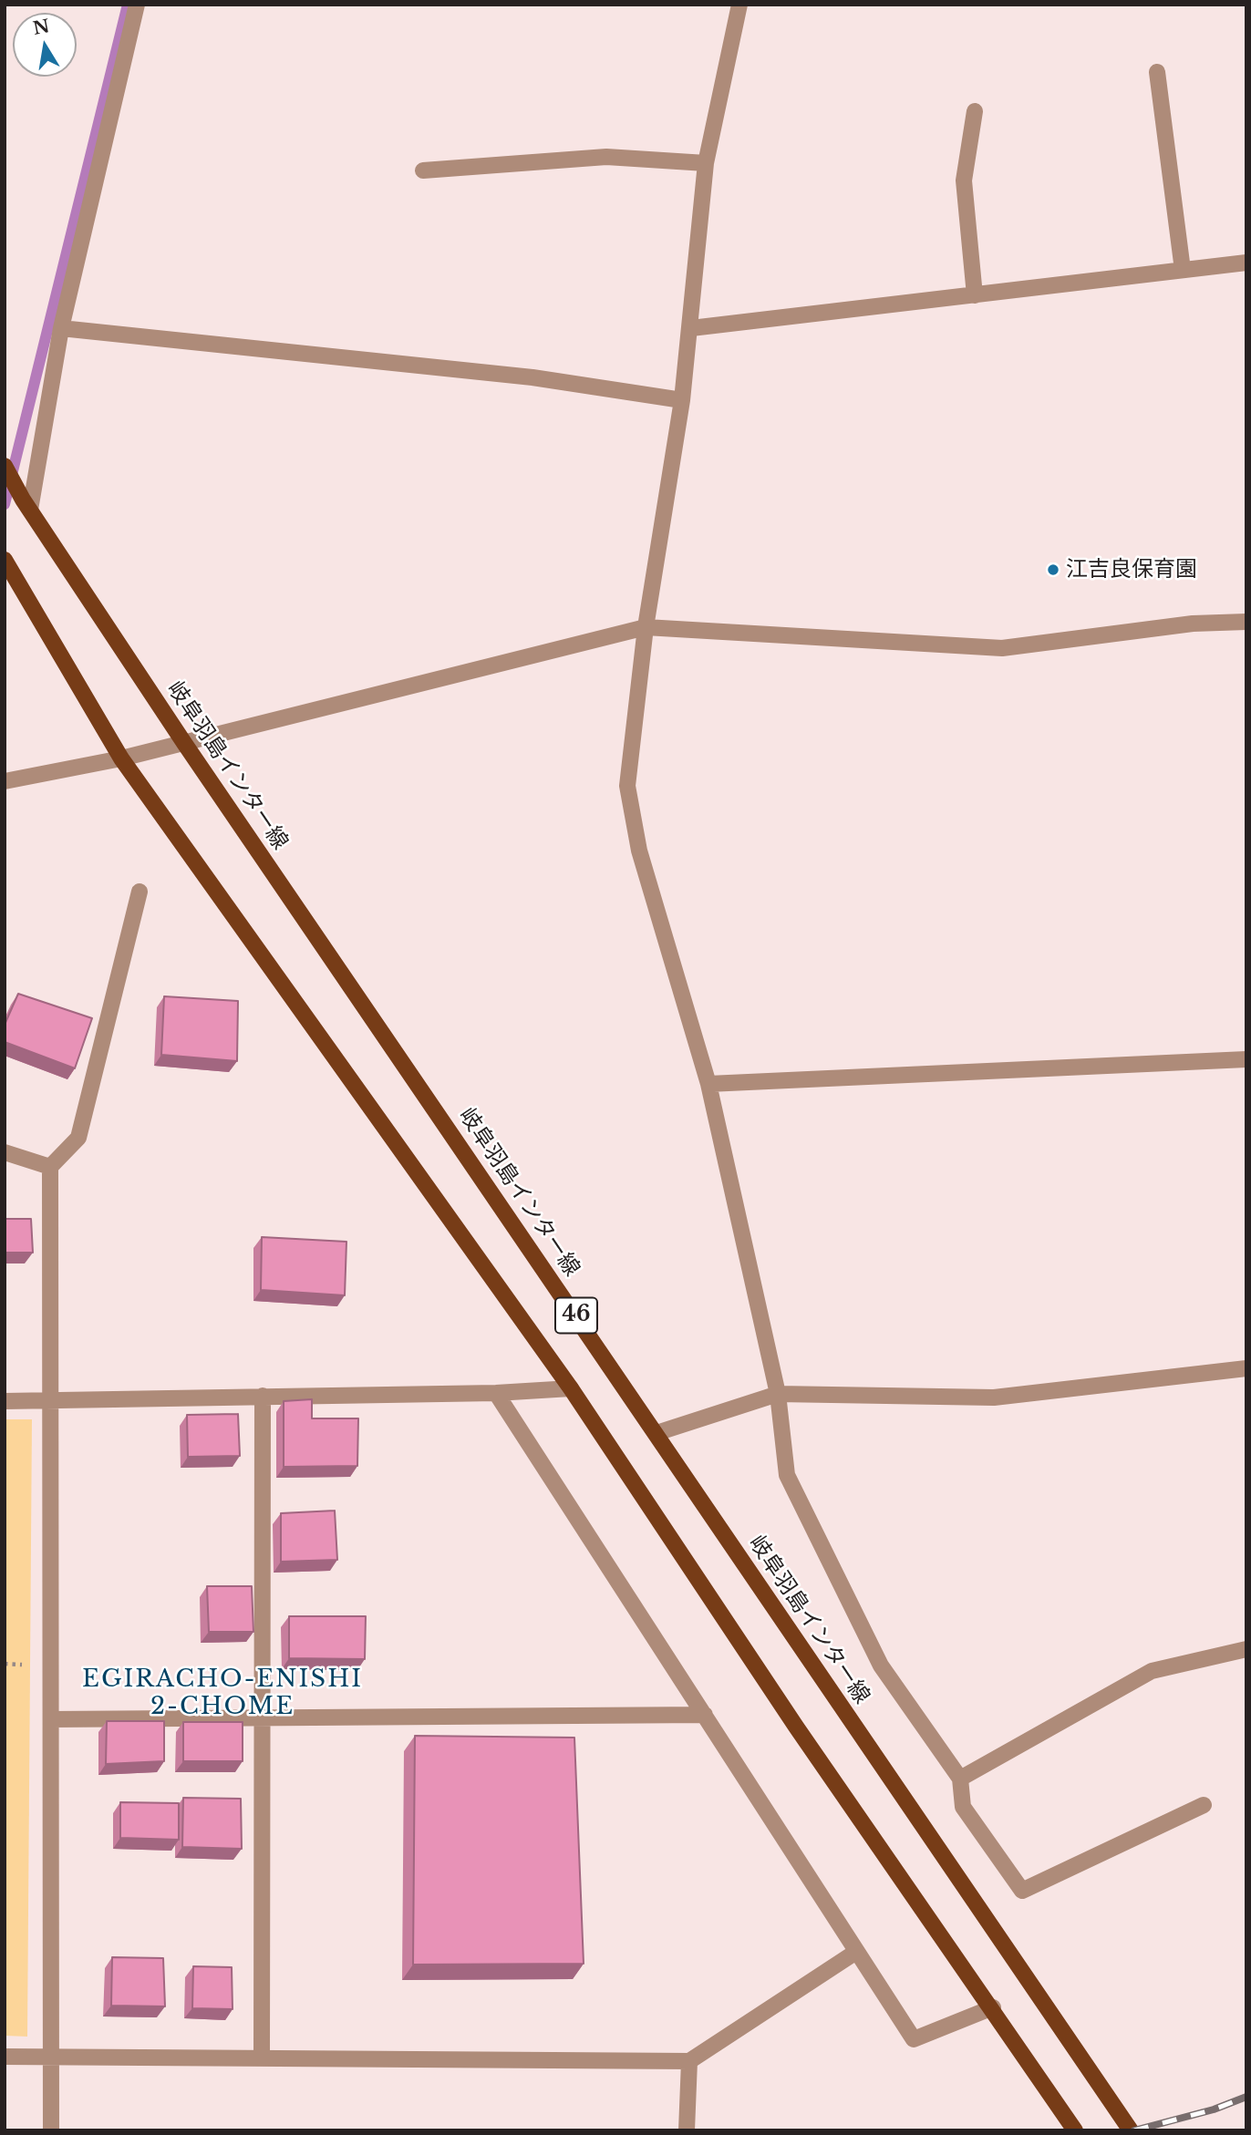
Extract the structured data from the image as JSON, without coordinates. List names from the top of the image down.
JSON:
{
  "streets": {
    "main road": ["岐阜羽島インター線", "46"]
  },
  "districts": ["EGIRACHO-ENISHI 2-CHOME"],
  "places": ["江吉良保育園"],
  "north": "top"
}
